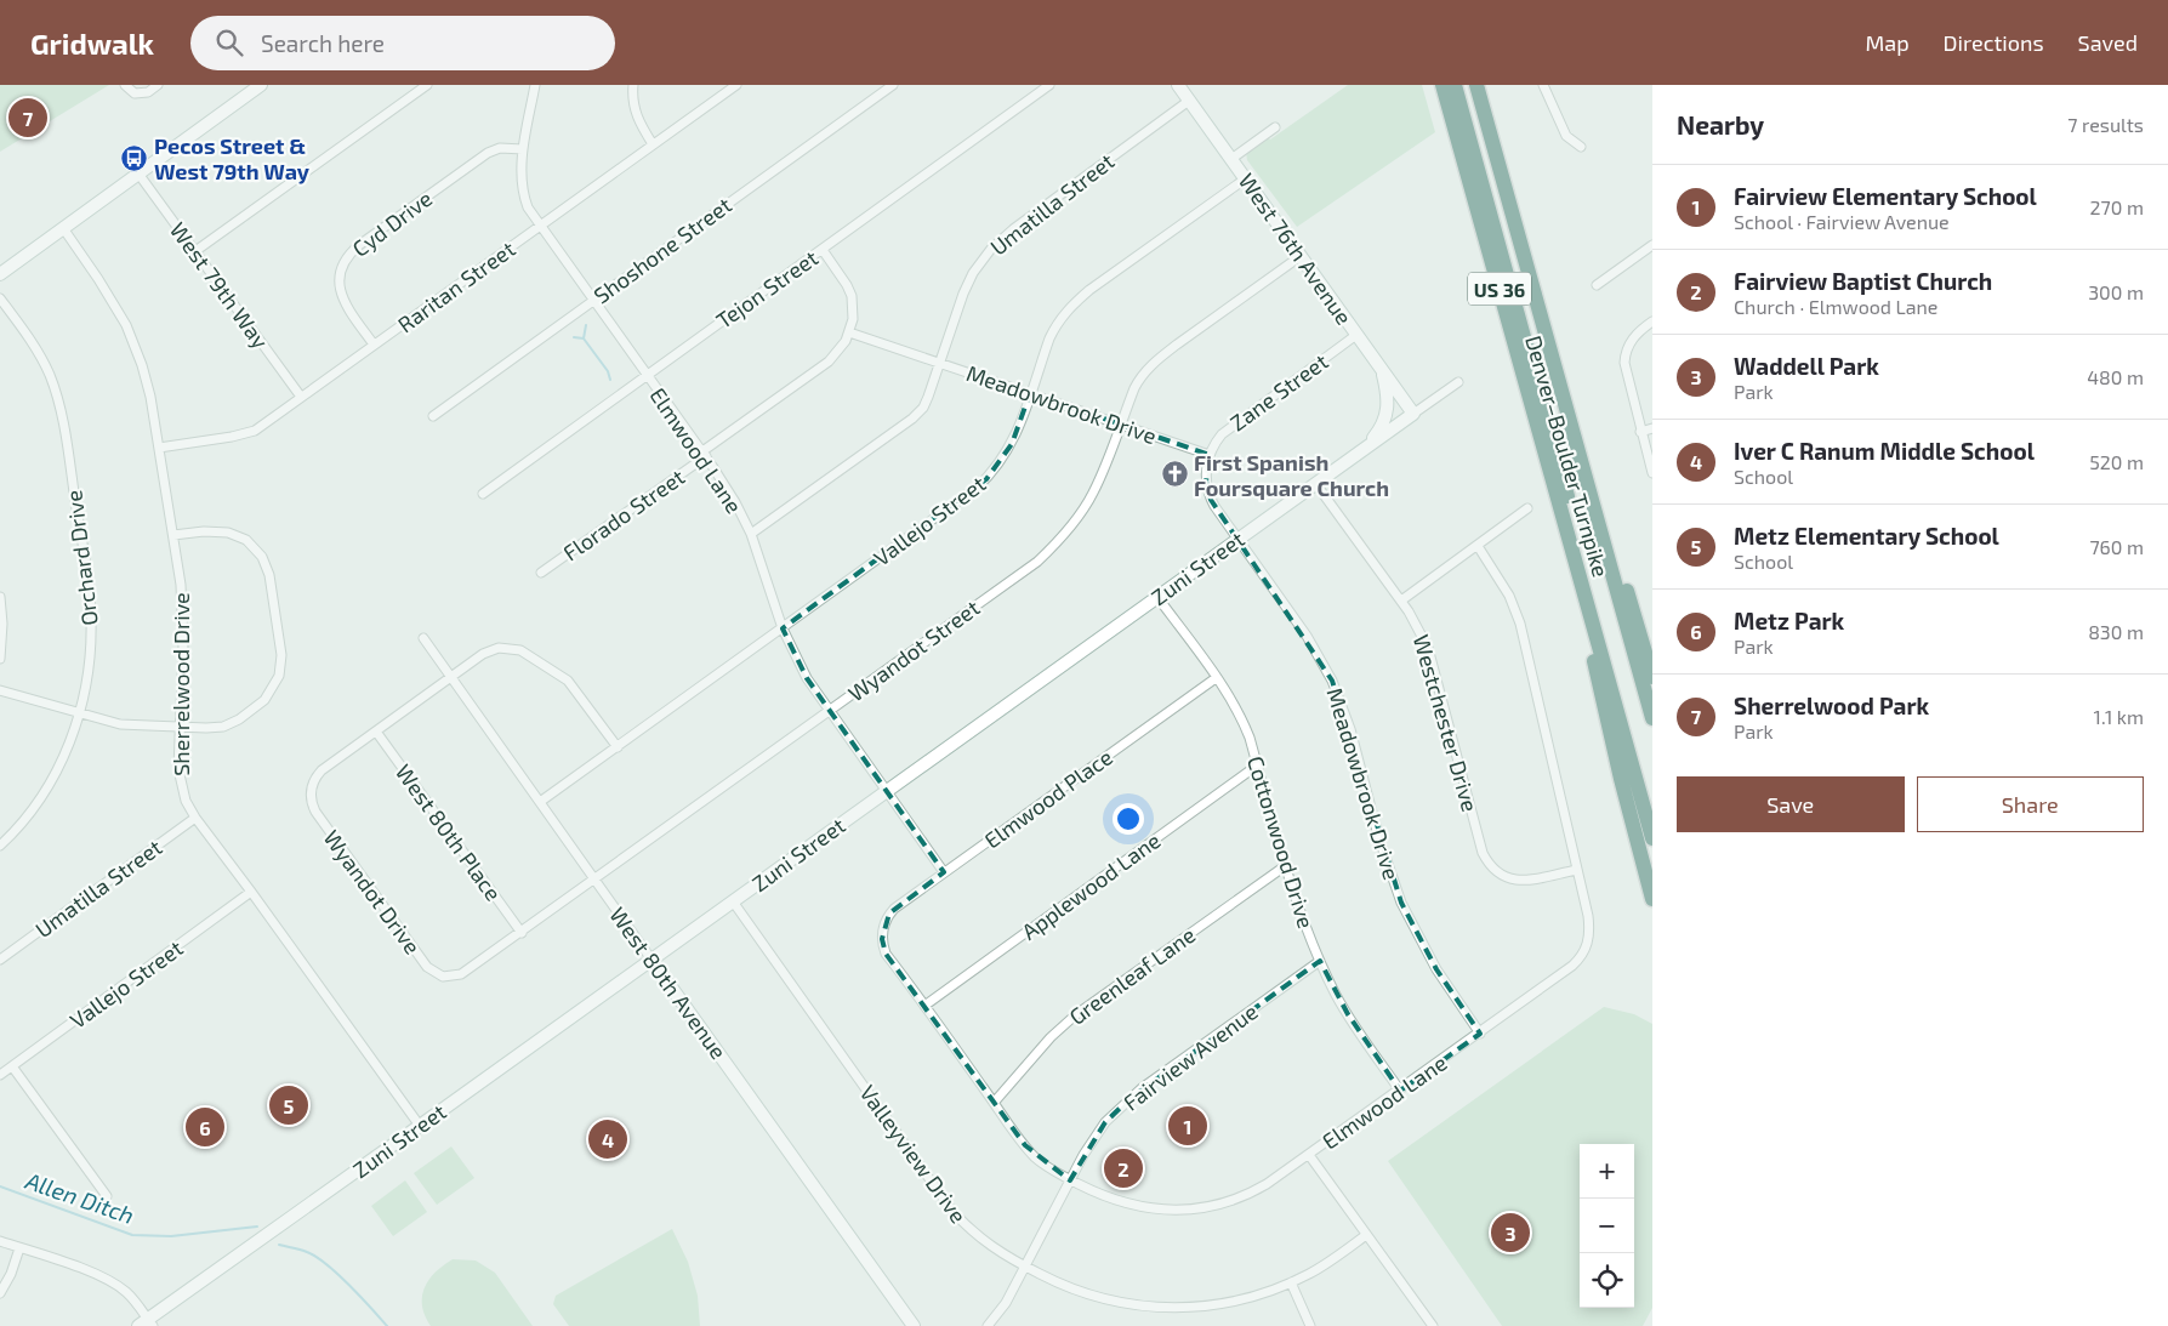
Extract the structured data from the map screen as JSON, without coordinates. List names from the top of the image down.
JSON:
{
  "streets": {
    "highway": ["US 36", "Denver–Boulder Turnpike"],
    "street": [
      "Umatilla Street",
      "Cyd Drive",
      "West 76th Avenue",
      "Shoshone Street",
      "West 79th Way",
      "Raritan Street",
      "Tejon Street",
      "Zane Street",
      "Meadowbrook Drive",
      "Elmwood Lane",
      "Florado Street",
      "Vallejo Street",
      "Orchard Drive",
      "Zuni Street",
      "Wyandot Street",
      "Sherrelwood Drive",
      "Westchester Drive",
      "Elmwood Place",
      "West 80th Place",
      "Cottonwood Drive",
      "Applewood Lane",
      "Wyandot Drive",
      "Greenleaf Lane",
      "West 80th Avenue",
      "Fairview Avenue",
      "Valleyview Drive"
    ]
  },
  "crossings": [
    ["Umatilla Street", "West 76th Avenue"],
    ["Umatilla Street", "Meadowbrook Drive"],
    ["Umatilla Street", "Elmwood Lane"],
    ["Umatilla Street", "Sherrelwood Drive"],
    ["Cyd Drive", "Raritan Street"],
    ["Cyd Drive", "Elmwood Lane"],
    ["West 76th Avenue", "Zane Street"],
    ["West 76th Avenue", "Vallejo Street"],
    ["West 76th Avenue", "Zuni Street"],
    ["West 76th Avenue", "Wyandot Street"],
    ["Shoshone Street", "Elmwood Lane"],
    ["West 79th Way", "Raritan Street"],
    ["Raritan Street", "Elmwood Lane"],
    ["Raritan Street", "Sherrelwood Drive"],
    ["Tejon Street", "Elmwood Lane"],
    ["Tejon Street", "Florado Street"],
    ["Zane Street", "Meadowbrook Drive"],
    ["Meadowbrook Drive", "Elmwood Lane"],
    ["Meadowbrook Drive", "Florado Street"],
    ["Meadowbrook Drive", "Vallejo Street"],
    ["Meadowbrook Drive", "Zuni Street"],
    ["Meadowbrook Drive", "Wyandot Street"],
    ["Elmwood Lane", "Florado Street"],
    ["Elmwood Lane", "Vallejo Street"],
    ["Elmwood Lane", "Zuni Street"],
    ["Elmwood Lane", "Wyandot Street"],
    ["Elmwood Lane", "Westchester Drive"],
    ["Elmwood Lane", "Elmwood Place"],
    ["Elmwood Lane", "Cottonwood Drive"],
    ["Elmwood Lane", "Applewood Lane"],
    ["Elmwood Lane", "Greenleaf Lane"],
    ["Elmwood Lane", "Fairview Avenue"],
    ["Vallejo Street", "Sherrelwood Drive"],
    ["Vallejo Street", "West 80th Avenue"],
    ["Zuni Street", "Sherrelwood Drive"],
    ["Zuni Street", "Westchester Drive"],
    ["Zuni Street", "Cottonwood Drive"],
    ["Zuni Street", "West 80th Avenue"],
    ["Zuni Street", "Valleyview Drive"],
    ["Wyandot Street", "West 80th Place"],
    ["Wyandot Street", "Wyandot Drive"],
    ["Wyandot Street", "West 80th Avenue"],
    ["Elmwood Place", "Cottonwood Drive"],
    ["West 80th Place", "Wyandot Drive"],
    ["Cottonwood Drive", "Applewood Lane"],
    ["Cottonwood Drive", "Greenleaf Lane"],
    ["Cottonwood Drive", "Fairview Avenue"],
    ["Fairview Avenue", "Valleyview Drive"]
  ],
  "water": ["Allen Ditch"],
  "places": {
    "bus stop": ["Pecos Street & West 79th Way"],
    "church": ["First Spanish Foursquare Church"]
  },
  "page": {
    "header": "Gridwalk",
    "search": "Search here",
    "nav": ["Map", "Directions", "Saved"],
    "heading": ["Nearby", "7 results"],
    "pins": [
      "7",
      "5",
      "1",
      "6",
      "4",
      "2",
      "3"
    ],
    "list": [
      {
        "mark": "1",
        "name": "Fairview Elementary School",
        "note": "School · Fairview Avenue",
        "value": "270 m"
      },
      {
        "mark": "2",
        "name": "Fairview Baptist Church",
        "note": "Church · Elmwood Lane",
        "value": "300 m"
      },
      {
        "mark": "3",
        "name": "Waddell Park",
        "note": "Park",
        "value": "480 m"
      },
      {
        "mark": "4",
        "name": "Iver C Ranum Middle School",
        "note": "School",
        "value": "520 m"
      },
      {
        "mark": "5",
        "name": "Metz Elementary School",
        "note": "School",
        "value": "760 m"
      },
      {
        "mark": "6",
        "name": "Metz Park",
        "note": "Park",
        "value": "830 m"
      },
      {
        "mark": "7",
        "name": "Sherrelwood Park",
        "note": "Park",
        "value": "1.1 km"
      }
    ],
    "buttons": ["Save", "Share"],
    "map_buttons": ["+", "−"]
  }
}
